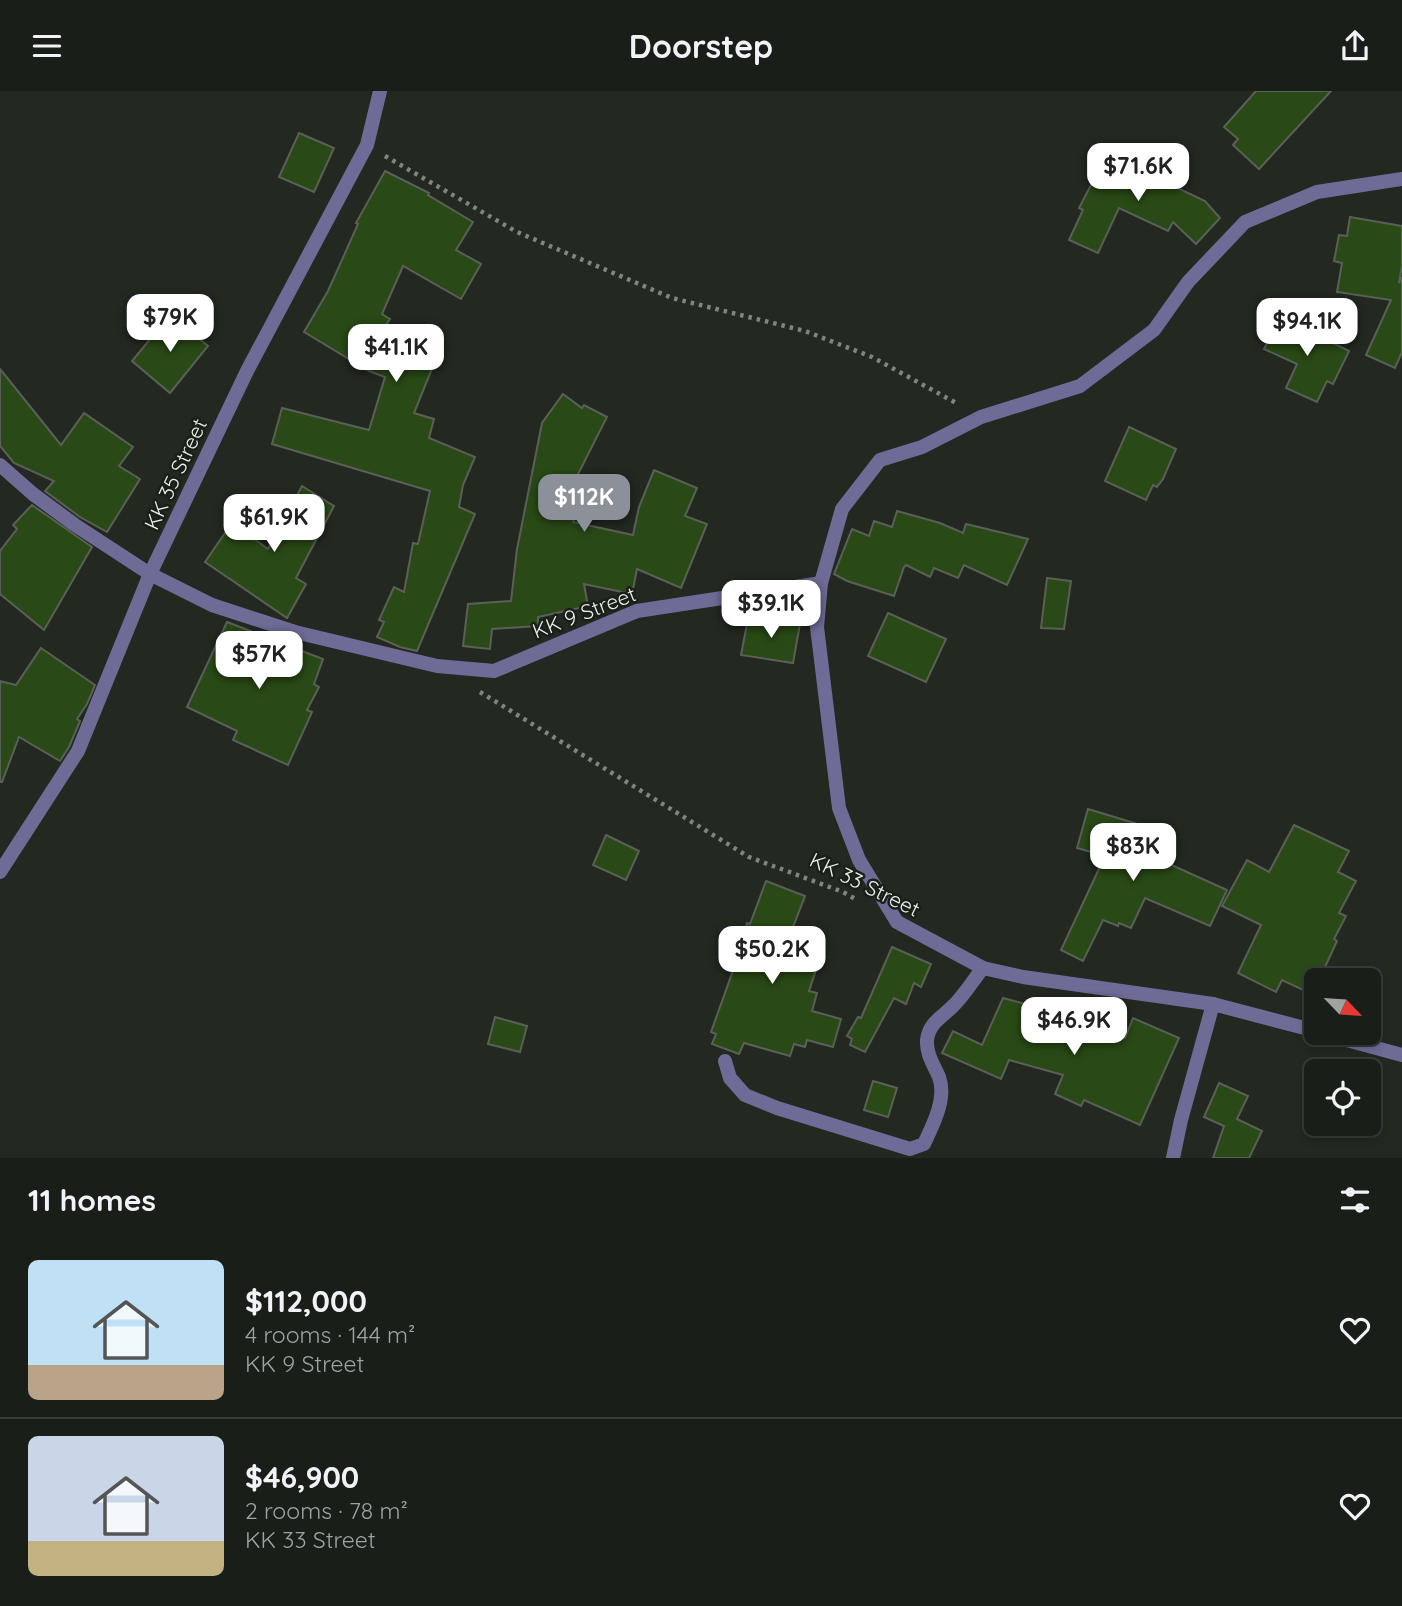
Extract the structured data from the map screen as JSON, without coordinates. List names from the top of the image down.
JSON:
{
  "streets": {
    "street": ["KK 35 Street", "KK 9 Street", "KK 33 Street"]
  },
  "crossings": [
    ["KK 35 Street", "KK 9 Street"],
    ["KK 9 Street", "KK 33 Street"]
  ],
  "north": "bottom right",
  "page": {
    "header": "Doorstep",
    "price": [
      "$71.6K",
      "$79K",
      "$94.1K",
      "$41.1K",
      "$112K",
      "$61.9K",
      "$39.1K",
      "$57K",
      "$83K",
      "$50.2K",
      "$46.9K"
    ],
    "heading": "11 homes",
    "list": [
      {
        "name": "$112,000",
        "note": "4 rooms · 144 m² · KK 9 Street"
      },
      {
        "name": "$46,900",
        "note": "2 rooms · 78 m² · KK 33 Street"
      }
    ]
  }
}
